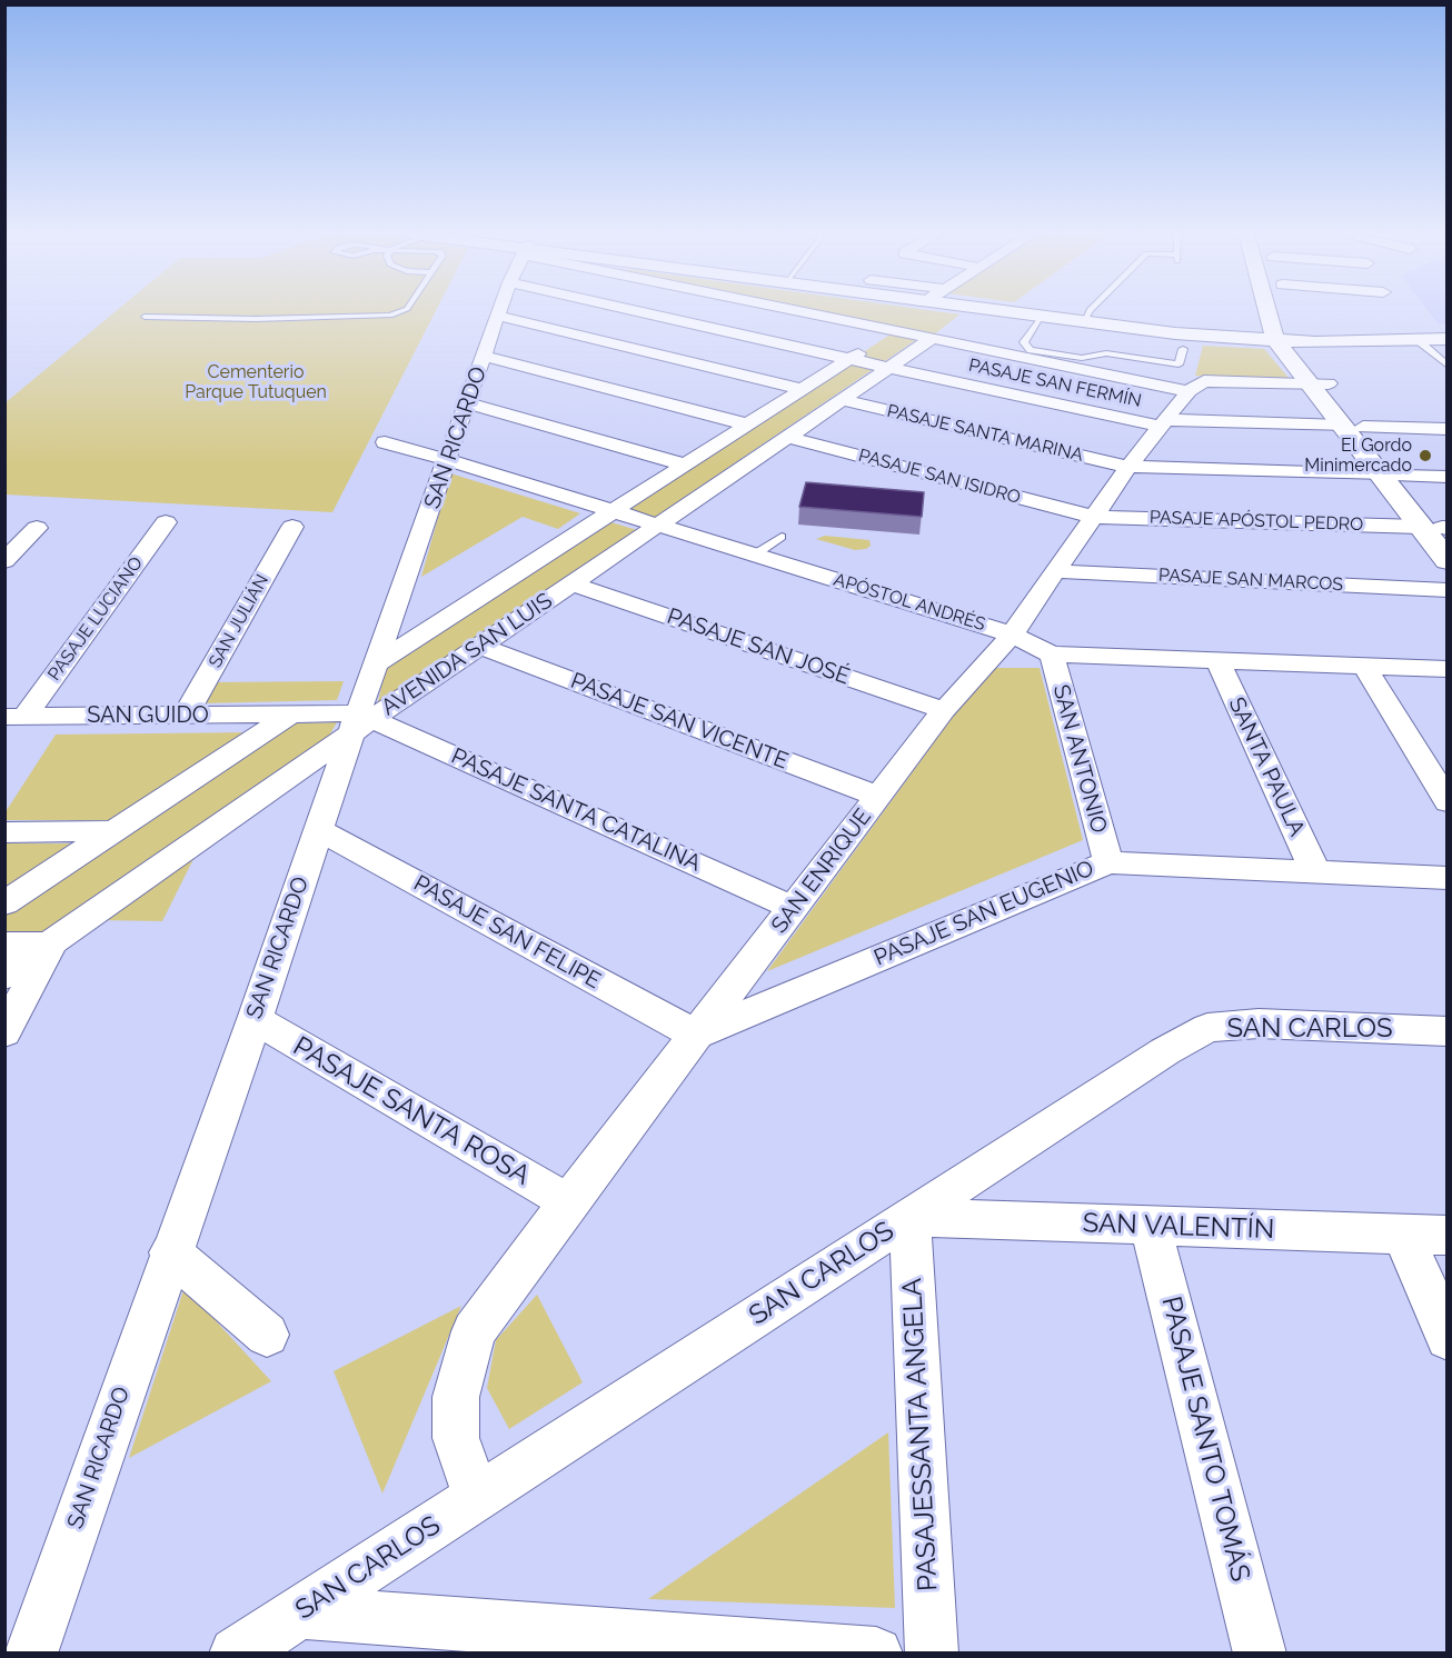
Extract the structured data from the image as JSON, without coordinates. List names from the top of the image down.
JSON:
{
  "streets": {
    "street": [
      "PASAJE SAN FERMÍN",
      "PASAJE SANTA MARINA",
      "SAN RICARDO",
      "PASAJE SAN ISIDRO",
      "PASAJE APÓSTOL PEDRO",
      "PASAJE SAN MARCOS",
      "APÓSTOL ANDRÉS",
      "PASAJE LUCIANO",
      "SAN JULIÁN",
      "PASAJE SAN JOSÉ",
      "AVENIDA SAN LUIS",
      "SAN GUIDO",
      "PASAJE SAN VICENTE",
      "SAN ANTONIO",
      "SANTA PAULA",
      "PASAJE SANTA CATALINA",
      "SAN ENRIQUE",
      "PASAJE SAN EUGENIO",
      "PASAJE SAN FELIPE",
      "SAN CARLOS",
      "PASAJE SANTA ROSA",
      "SAN VALENTÍN",
      "PASAJESSANTA ANGELA",
      "PASAJE SANTO TOMÁS"
    ]
  },
  "crossings": [
    ["PASAJE SAN FERMÍN", "AVENIDA SAN LUIS"],
    ["PASAJE SAN FERMÍN", "SAN ENRIQUE"],
    ["PASAJE SANTA MARINA", "AVENIDA SAN LUIS"],
    ["PASAJE SANTA MARINA", "SAN ENRIQUE"],
    ["SAN RICARDO", "APÓSTOL ANDRÉS"],
    ["SAN RICARDO", "AVENIDA SAN LUIS"],
    ["SAN RICARDO", "PASAJE SANTA CATALINA"],
    ["SAN RICARDO", "PASAJE SAN FELIPE"],
    ["SAN RICARDO", "PASAJE SANTA ROSA"],
    ["PASAJE SAN ISIDRO", "PASAJE APÓSTOL PEDRO"],
    ["PASAJE SAN ISIDRO", "AVENIDA SAN LUIS"],
    ["PASAJE SAN ISIDRO", "SAN ENRIQUE"],
    ["PASAJE APÓSTOL PEDRO", "SAN ENRIQUE"],
    ["PASAJE SAN MARCOS", "SAN ENRIQUE"],
    ["APÓSTOL ANDRÉS", "AVENIDA SAN LUIS"],
    ["APÓSTOL ANDRÉS", "SAN ANTONIO"],
    ["APÓSTOL ANDRÉS", "SANTA PAULA"],
    ["APÓSTOL ANDRÉS", "SAN ENRIQUE"],
    ["PASAJE LUCIANO", "SAN GUIDO"],
    ["SAN JULIÁN", "SAN GUIDO"],
    ["PASAJE SAN JOSÉ", "AVENIDA SAN LUIS"],
    ["PASAJE SAN JOSÉ", "SAN ENRIQUE"],
    ["AVENIDA SAN LUIS", "SAN GUIDO"],
    ["AVENIDA SAN LUIS", "PASAJE SAN VICENTE"],
    ["AVENIDA SAN LUIS", "PASAJE SANTA CATALINA"],
    ["PASAJE SAN VICENTE", "SAN ENRIQUE"],
    ["SAN ANTONIO", "PASAJE SAN EUGENIO"],
    ["SANTA PAULA", "PASAJE SAN EUGENIO"],
    ["PASAJE SANTA CATALINA", "SAN ENRIQUE"],
    ["SAN ENRIQUE", "PASAJE SAN EUGENIO"],
    ["SAN ENRIQUE", "PASAJE SAN FELIPE"],
    ["SAN ENRIQUE", "SAN CARLOS"],
    ["SAN ENRIQUE", "PASAJE SANTA ROSA"],
    ["PASAJE SAN EUGENIO", "PASAJE SAN FELIPE"],
    ["SAN CARLOS", "SAN VALENTÍN"],
    ["SAN CARLOS", "PASAJESSANTA ANGELA"],
    ["SAN VALENTÍN", "PASAJESSANTA ANGELA"],
    ["SAN VALENTÍN", "PASAJE SANTO TOMÁS"]
  ],
  "parks": ["Cementerio Parque Tutuquen"],
  "places": ["El Gordo Minimercado"]
}
